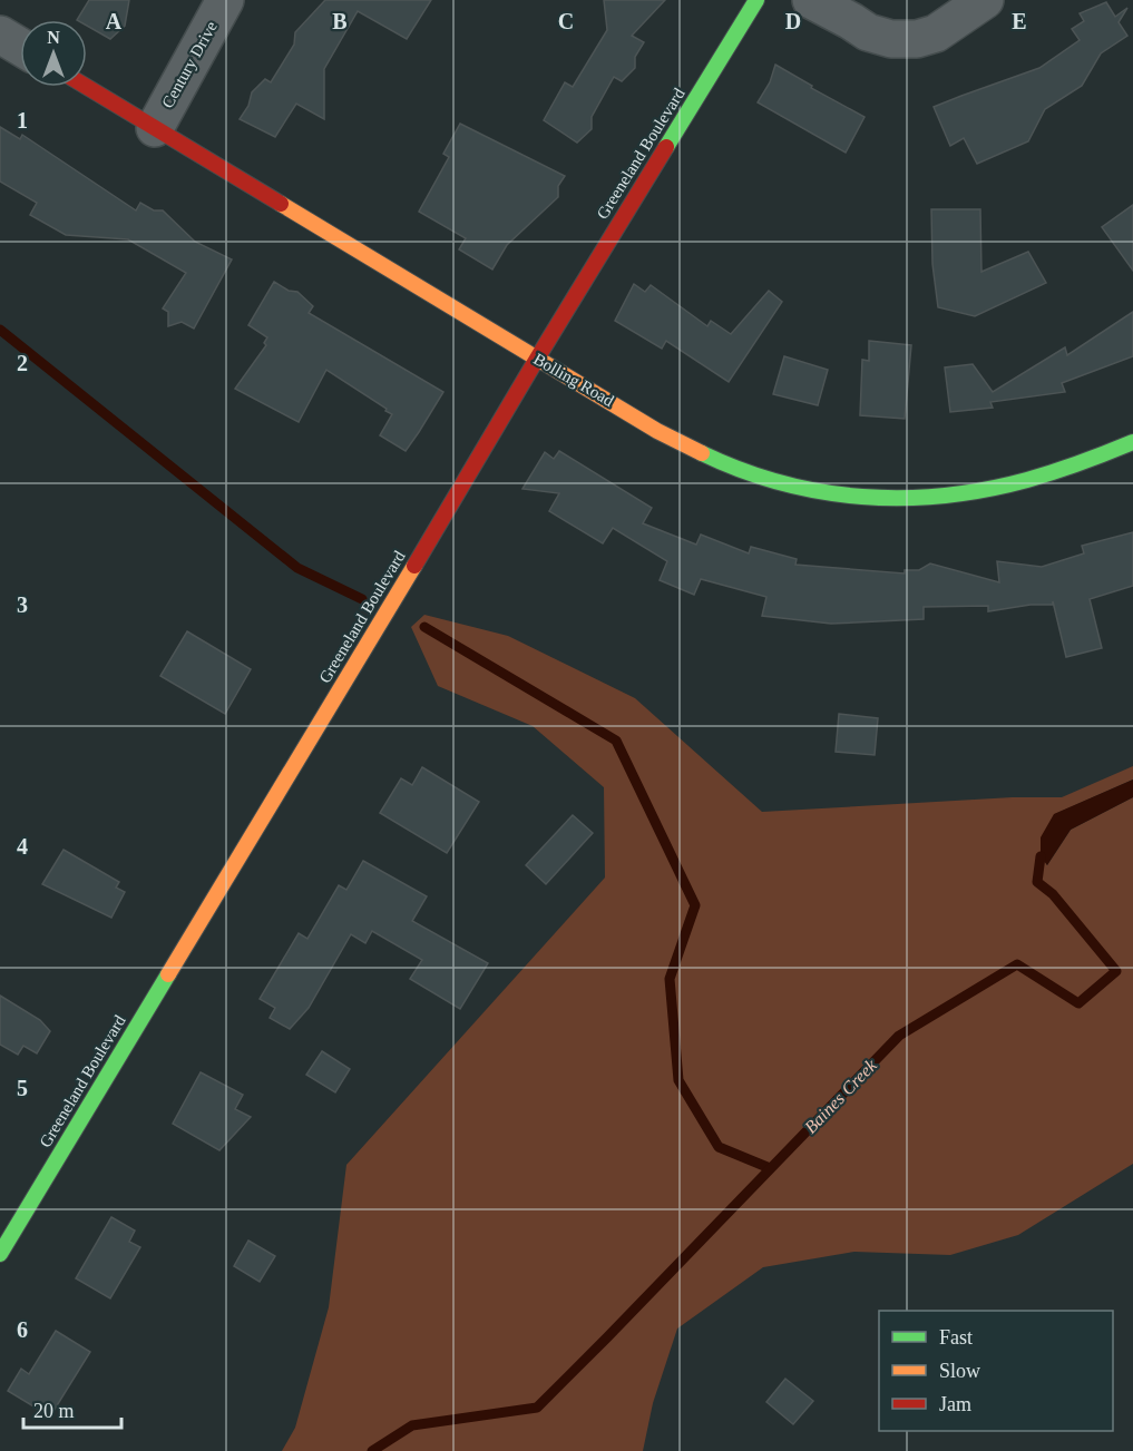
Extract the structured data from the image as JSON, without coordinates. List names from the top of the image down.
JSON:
{
  "streets": {
    "street": ["Century Drive", "Greeneland Boulevard", "Bolling Road"]
  },
  "crossings": [
    ["Century Drive", "Bolling Road"],
    ["Greeneland Boulevard", "Bolling Road"]
  ],
  "water": ["Baines Creek"],
  "legend": ["Fast", "Slow", "Jam"],
  "scale_bar": "20 m",
  "north": "top",
  "grid": {
    "columns": [
      "A",
      "B",
      "C",
      "D",
      "E"
    ],
    "rows": [
      "1",
      "2",
      "3",
      "4",
      "5",
      "6"
    ]
  }
}
